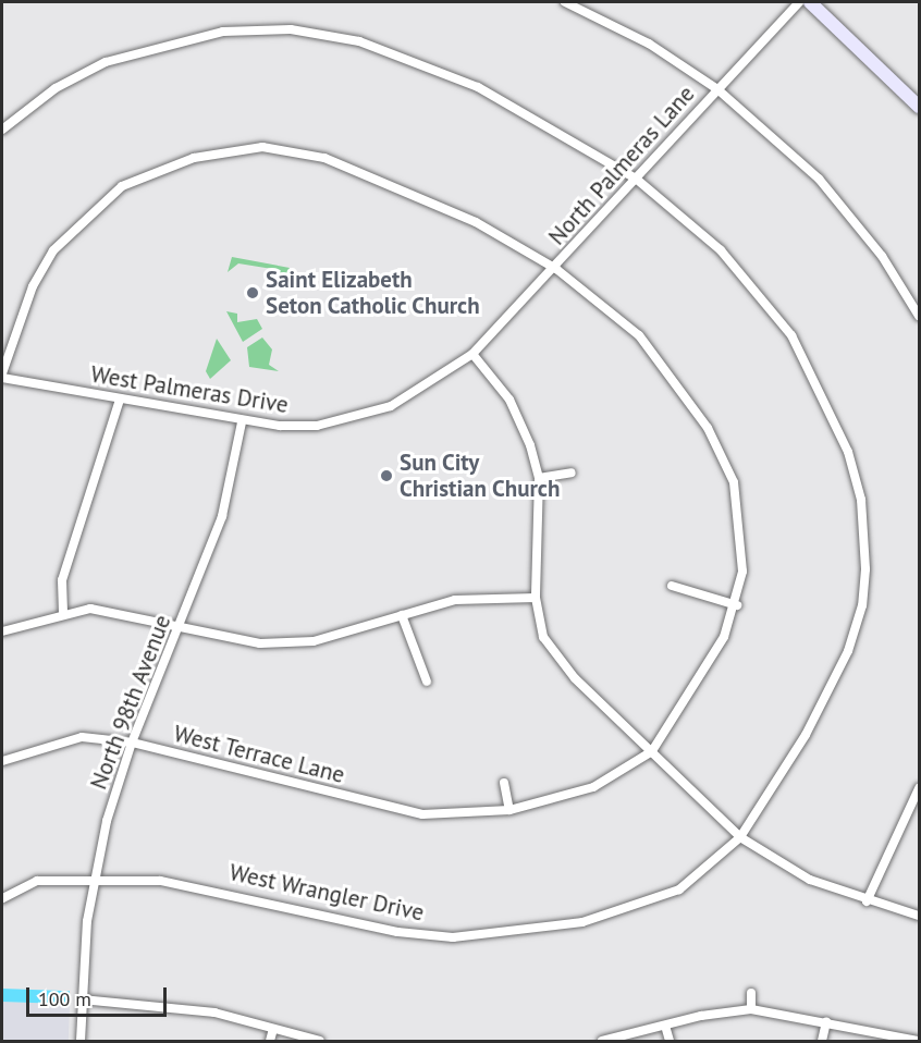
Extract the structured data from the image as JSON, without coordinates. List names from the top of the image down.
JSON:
{
  "streets": {
    "street": [
      "North Palmeras Lane",
      "West Palmeras Drive",
      "North 98th Avenue",
      "West Terrace Lane",
      "West Wrangler Drive"
    ]
  },
  "crossings": [
    ["North Palmeras Lane", "West Palmeras Drive"],
    ["North Palmeras Lane", "West Wrangler Drive"],
    ["West Palmeras Drive", "North 98th Avenue"],
    ["North 98th Avenue", "West Terrace Lane"],
    ["North 98th Avenue", "West Wrangler Drive"]
  ],
  "places": ["Saint Elizabeth Seton Catholic Church", "Sun City Christian Church"],
  "scale_bar": "100 m"
}
